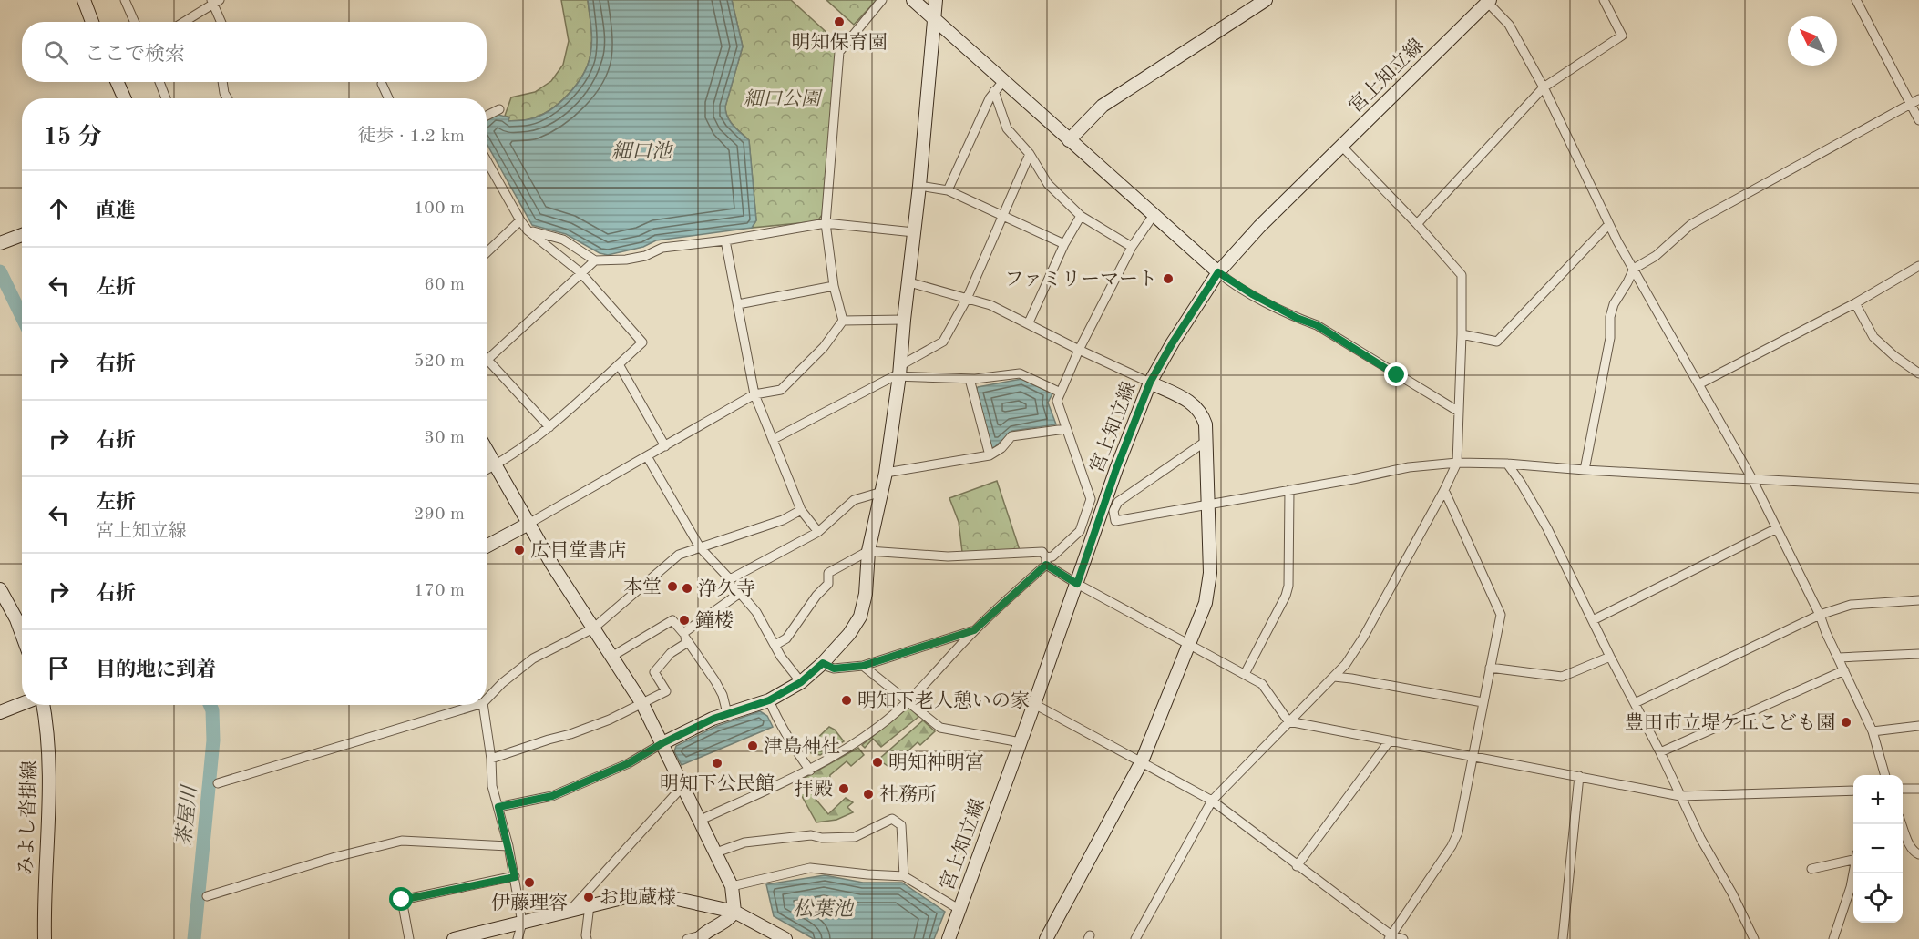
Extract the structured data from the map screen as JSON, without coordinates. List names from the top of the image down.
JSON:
{
  "streets": {
    "street": ["宮上知立線", "みよし沓掛線"]
  },
  "water": ["細口池", "茶屋川", "松葉池"],
  "parks": ["細口公園"],
  "places": [
    "明知保育園",
    "ファミリーマート",
    "広目堂書店",
    "本堂",
    "浄久寺",
    "鐘楼",
    "明知下老人憩いの家",
    "豊田市立堤ケ丘こども園",
    "津島神社",
    "明知神明宮",
    "明知下公民館",
    "拝殿",
    "社務所",
    "伊藤理容",
    "お地蔵様"
  ],
  "north": "top left",
  "page": {
    "search": "ここで検索",
    "heading": ["15 分", "徒歩 · 1.2 km"],
    "list": [
      ["直進", "100 m"],
      ["左折", "60 m"],
      ["右折", "520 m"],
      ["右折", "30 m"],
      ["左折", "宮上知立線", "290 m"],
      ["右折", "170 m"],
      "目的地に到着"
    ],
    "map_buttons": ["+", "−"]
  }
}
